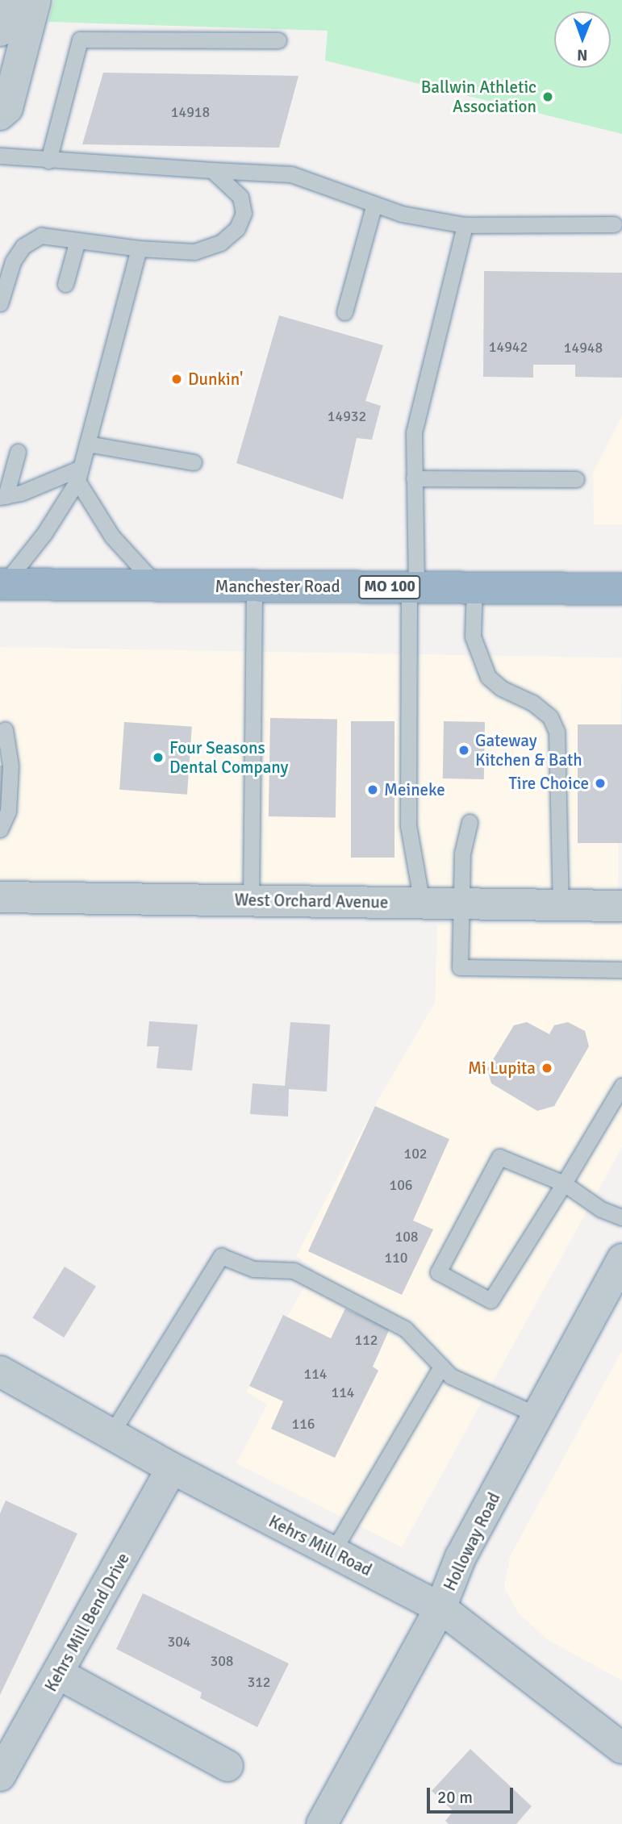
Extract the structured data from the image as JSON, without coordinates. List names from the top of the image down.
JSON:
{
  "streets": {
    "highway": ["Manchester Road", "MO 100"],
    "street": [
      "West Orchard Avenue",
      "Holloway Road",
      "Kehrs Mill Road",
      "Kehrs Mill Bend Drive"
    ]
  },
  "crossings": [
    ["Holloway Road", "Kehrs Mill Road"],
    ["Kehrs Mill Road", "Kehrs Mill Bend Drive"]
  ],
  "places": [
    "Ballwin Athletic Association",
    "Dunkin'",
    "Gateway Kitchen & Bath",
    "Four Seasons Dental Company",
    "Tire Choice",
    "Meineke",
    "Mi Lupita"
  ],
  "house_numbers": [
    "14918",
    "14942",
    "14948",
    "14932",
    "102",
    "106",
    "108",
    "110",
    "112",
    "114",
    "114",
    "116",
    "304",
    "308",
    "312"
  ],
  "scale_bar": "20 m",
  "north": "bottom"
}
